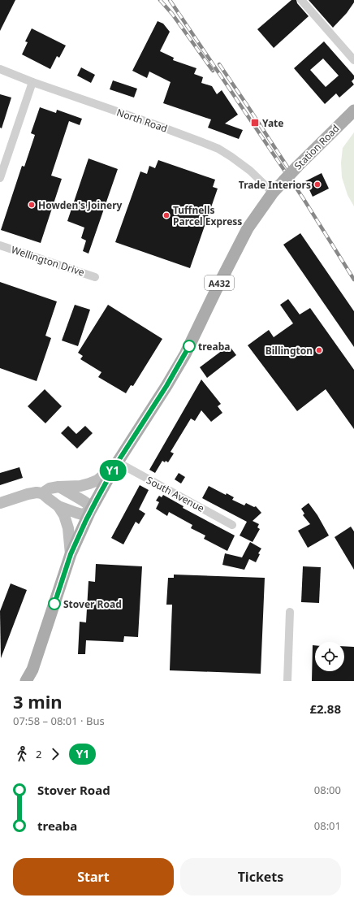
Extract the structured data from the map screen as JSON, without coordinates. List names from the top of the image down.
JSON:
{
  "streets": {
    "main road": ["Station Road", "A432"],
    "street": ["North Road", "Wellington Drive", "South Avenue"]
  },
  "crossings": [
    ["North Road", "Station Road"],
    ["North Road", "A432"],
    ["Station Road", "A432"],
    ["A432", "South Avenue"]
  ],
  "places": {
    "transit": ["Yate"],
    "other": [
      "Trade Interiors",
      "Howden's Joinery",
      "Tuffnells Parcel Express",
      "treaba",
      "Billington",
      "Stover Road"
    ]
  },
  "lines": ["bus line Y1"],
  "page": {
    "on_map": "Y1",
    "heading": ["3 min", "07:58 – 08:01 · Bus", "£2.88"],
    "legs": ["2", "Y1"],
    "list": [
      {
        "name": "Stover Road",
        "value": "08:00"
      },
      {
        "name": "treaba",
        "value": "08:01"
      }
    ],
    "buttons": ["Start", "Tickets"]
  }
}
